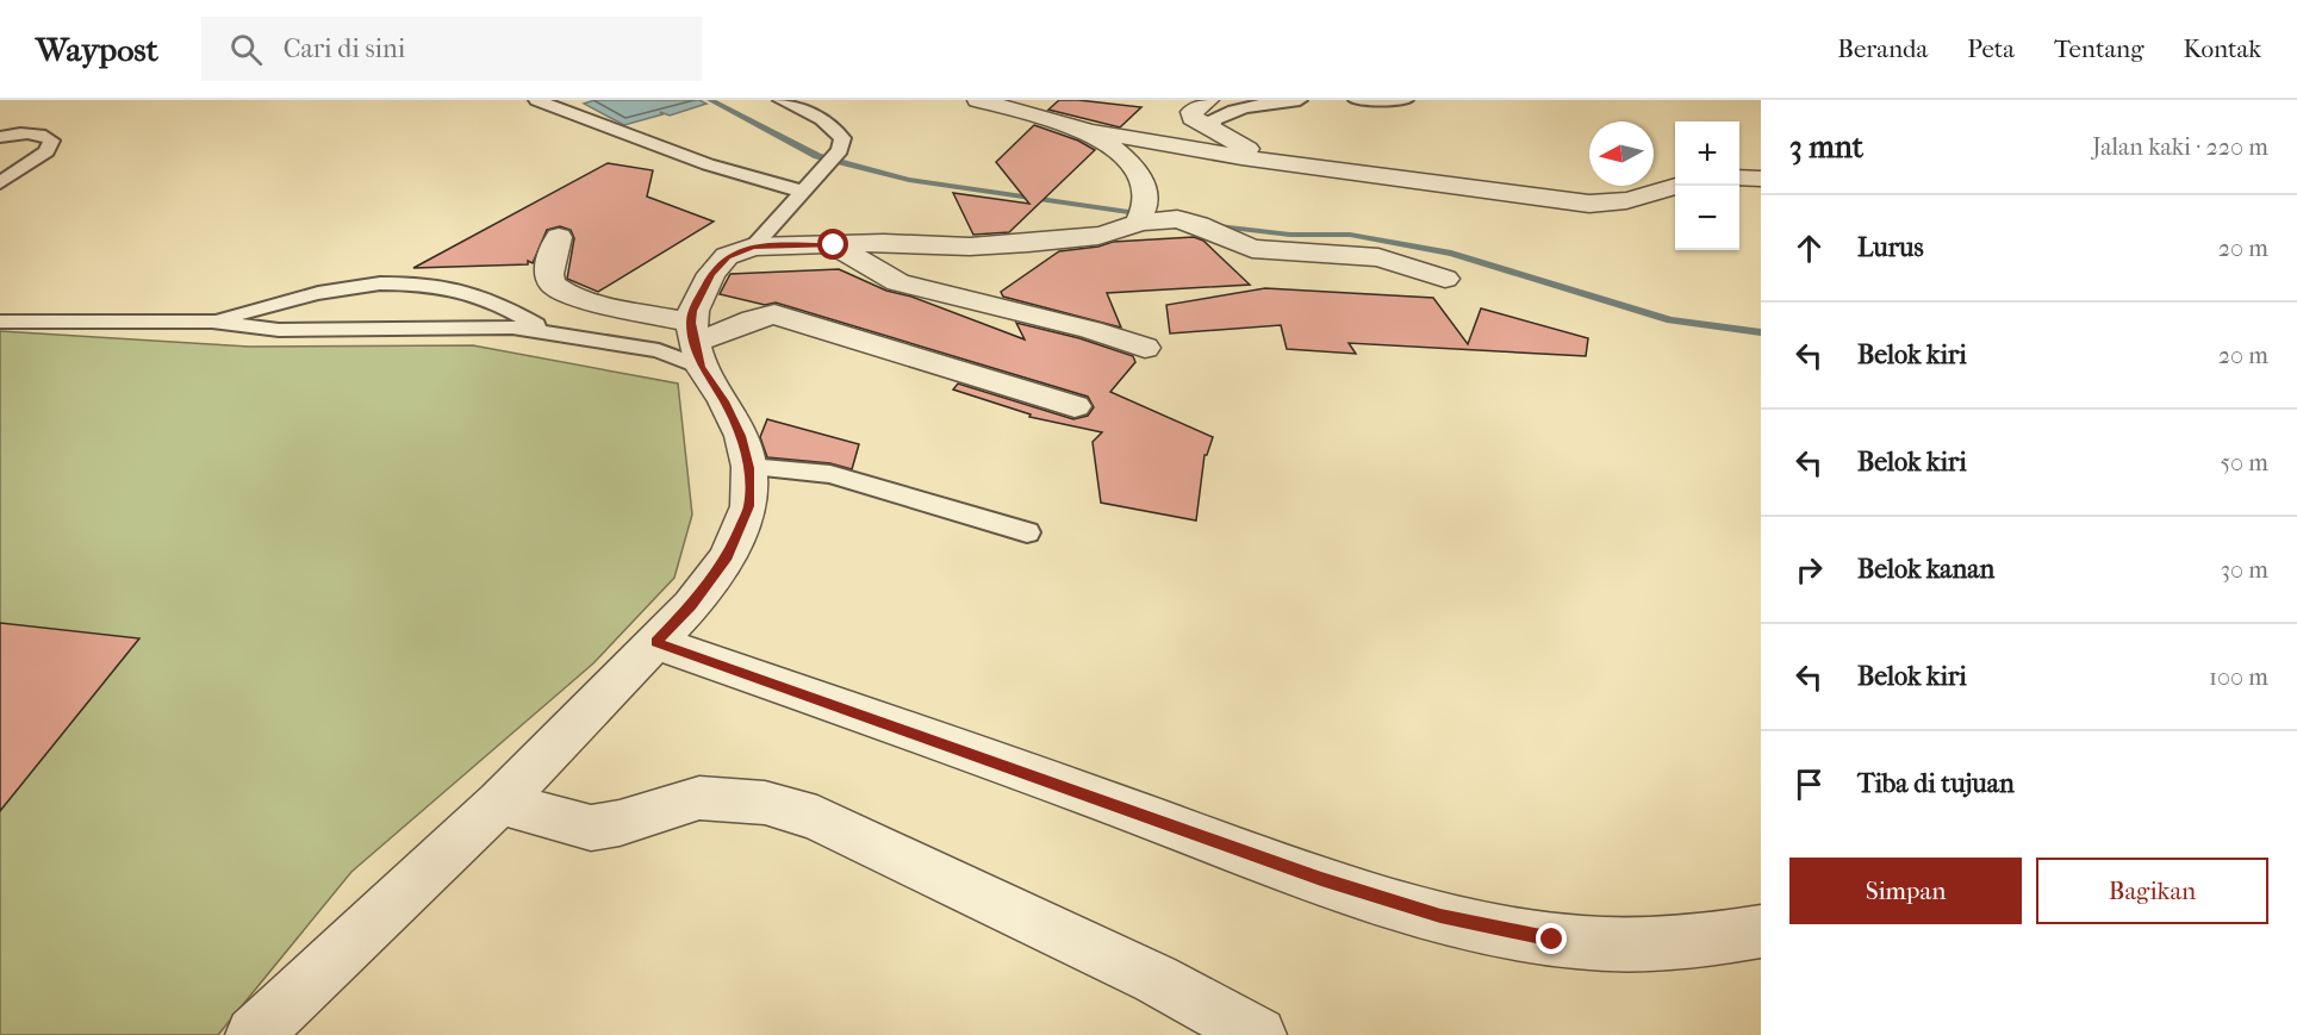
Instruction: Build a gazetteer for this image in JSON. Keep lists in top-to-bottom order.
{
  "north": "left",
  "page": {
    "header": "Waypost",
    "search": "Cari di sini",
    "nav": [
      "Beranda",
      "Peta",
      "Tentang",
      "Kontak"
    ],
    "heading": ["3 mnt", "Jalan kaki · 220 m"],
    "map_buttons": ["+", "−"],
    "list": [
      ["Lurus", "20 m"],
      ["Belok kiri", "20 m"],
      ["Belok kiri", "50 m"],
      ["Belok kanan", "30 m"],
      ["Belok kiri", "100 m"],
      "Tiba di tujuan"
    ],
    "buttons": ["Simpan", "Bagikan"]
  }
}
